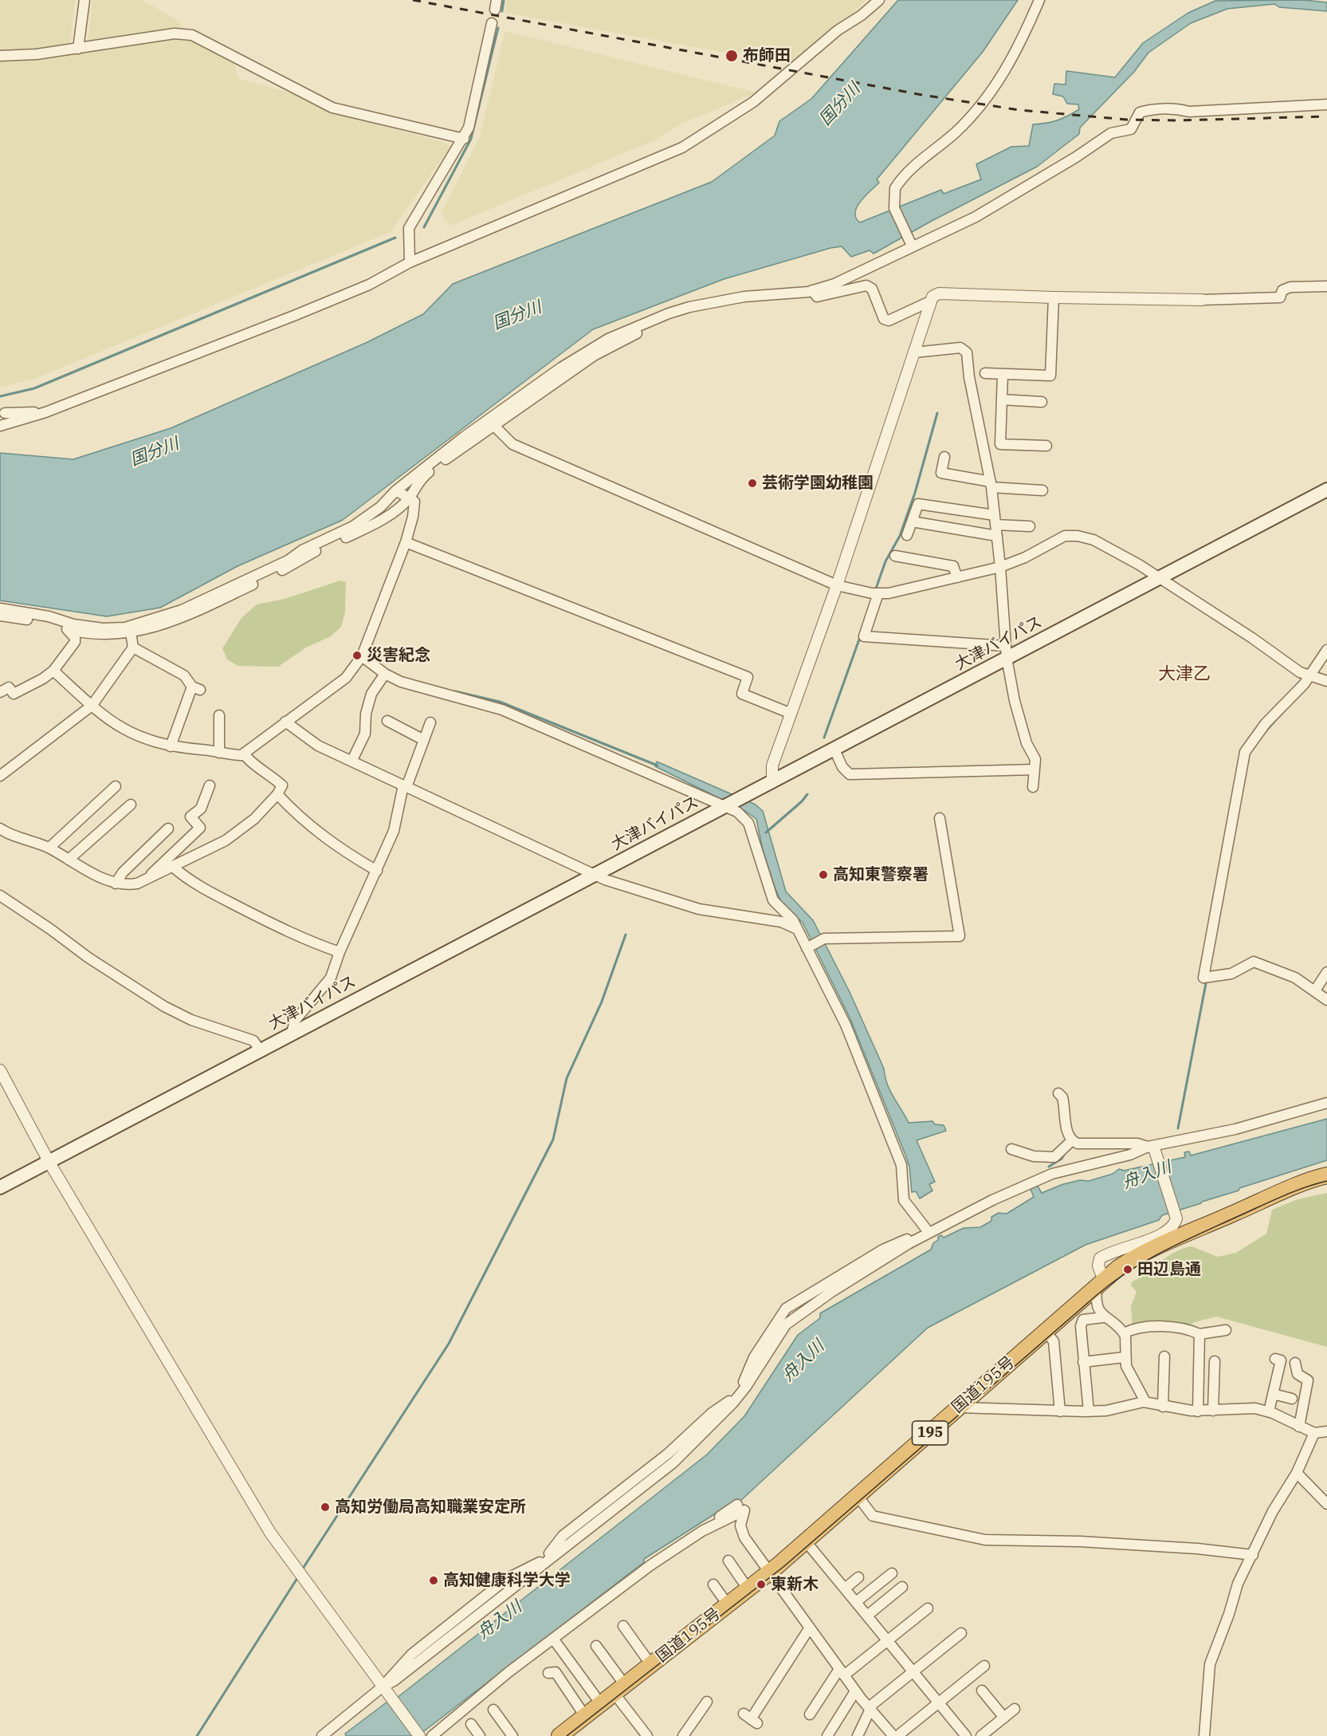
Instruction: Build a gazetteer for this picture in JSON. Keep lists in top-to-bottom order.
{
  "streets": {
    "highway": ["国道195号", "195"],
    "main road": ["大津バイパス"]
  },
  "districts": ["大津乙"],
  "water": ["国分川", "舟入川"],
  "places": [
    "布師田",
    "芸術学園幼稚園",
    "災害紀念",
    "高知東警察署",
    "田辺島通",
    "高知労働局高知職業安定所",
    "高知健康科学大学",
    "東新木"
  ]
}
